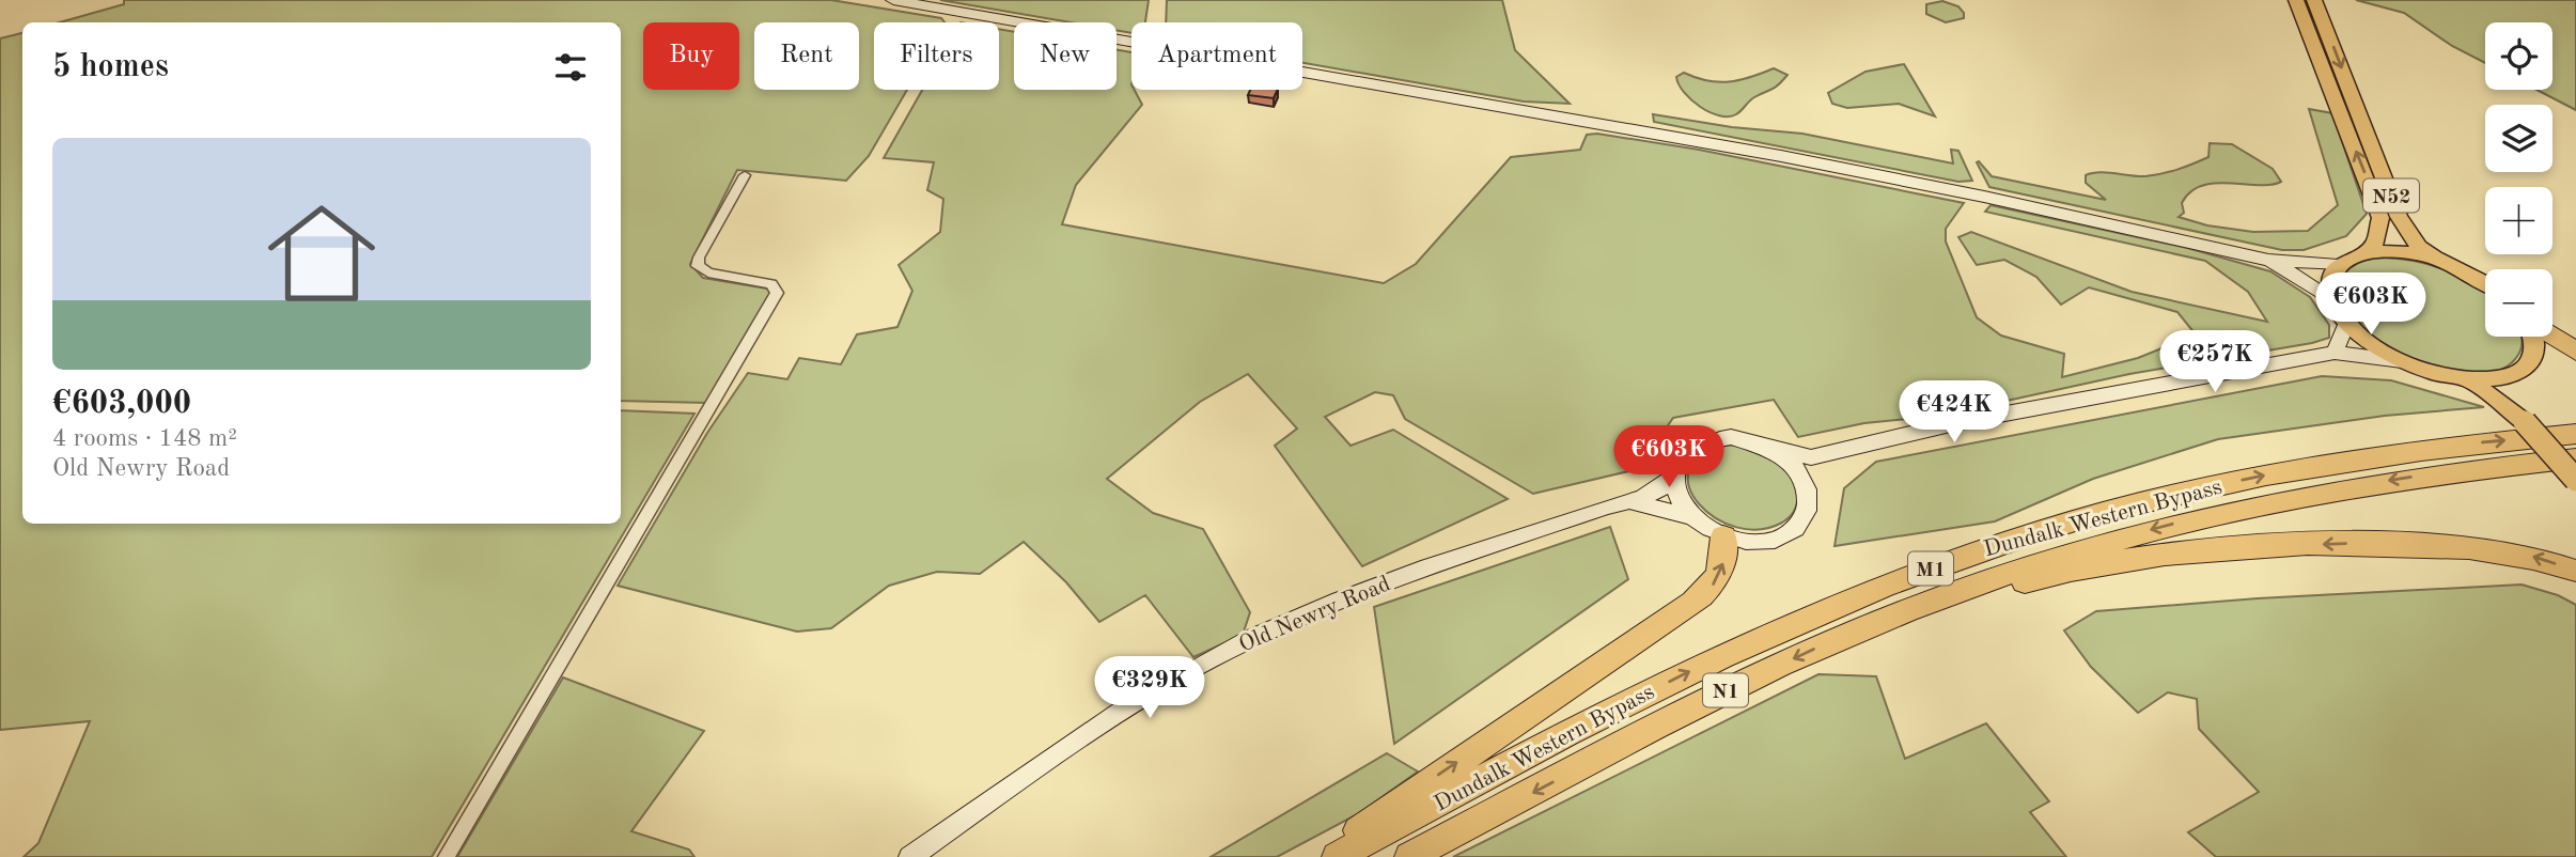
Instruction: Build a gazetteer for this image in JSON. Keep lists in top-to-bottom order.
{
  "streets": {
    "highway": ["Dundalk Western Bypass", "M1", "N1"],
    "main road": ["N52", "Old Newry Road"]
  },
  "crossings": [
    ["Dundalk Western Bypass", "N1"]
  ],
  "page": {
    "map_buttons": ["+", "−"],
    "chip": [
      "Buy",
      "Rent",
      "Filters",
      "New",
      "Apartment"
    ],
    "heading": "5 homes",
    "list": [
      {
        "name": "€603,000",
        "note": "4 rooms · 148 m² · Old Newry Road"
      }
    ],
    "price": [
      "€603K",
      "€257K",
      "€424K",
      "€603K",
      "€329K"
    ]
  }
}
